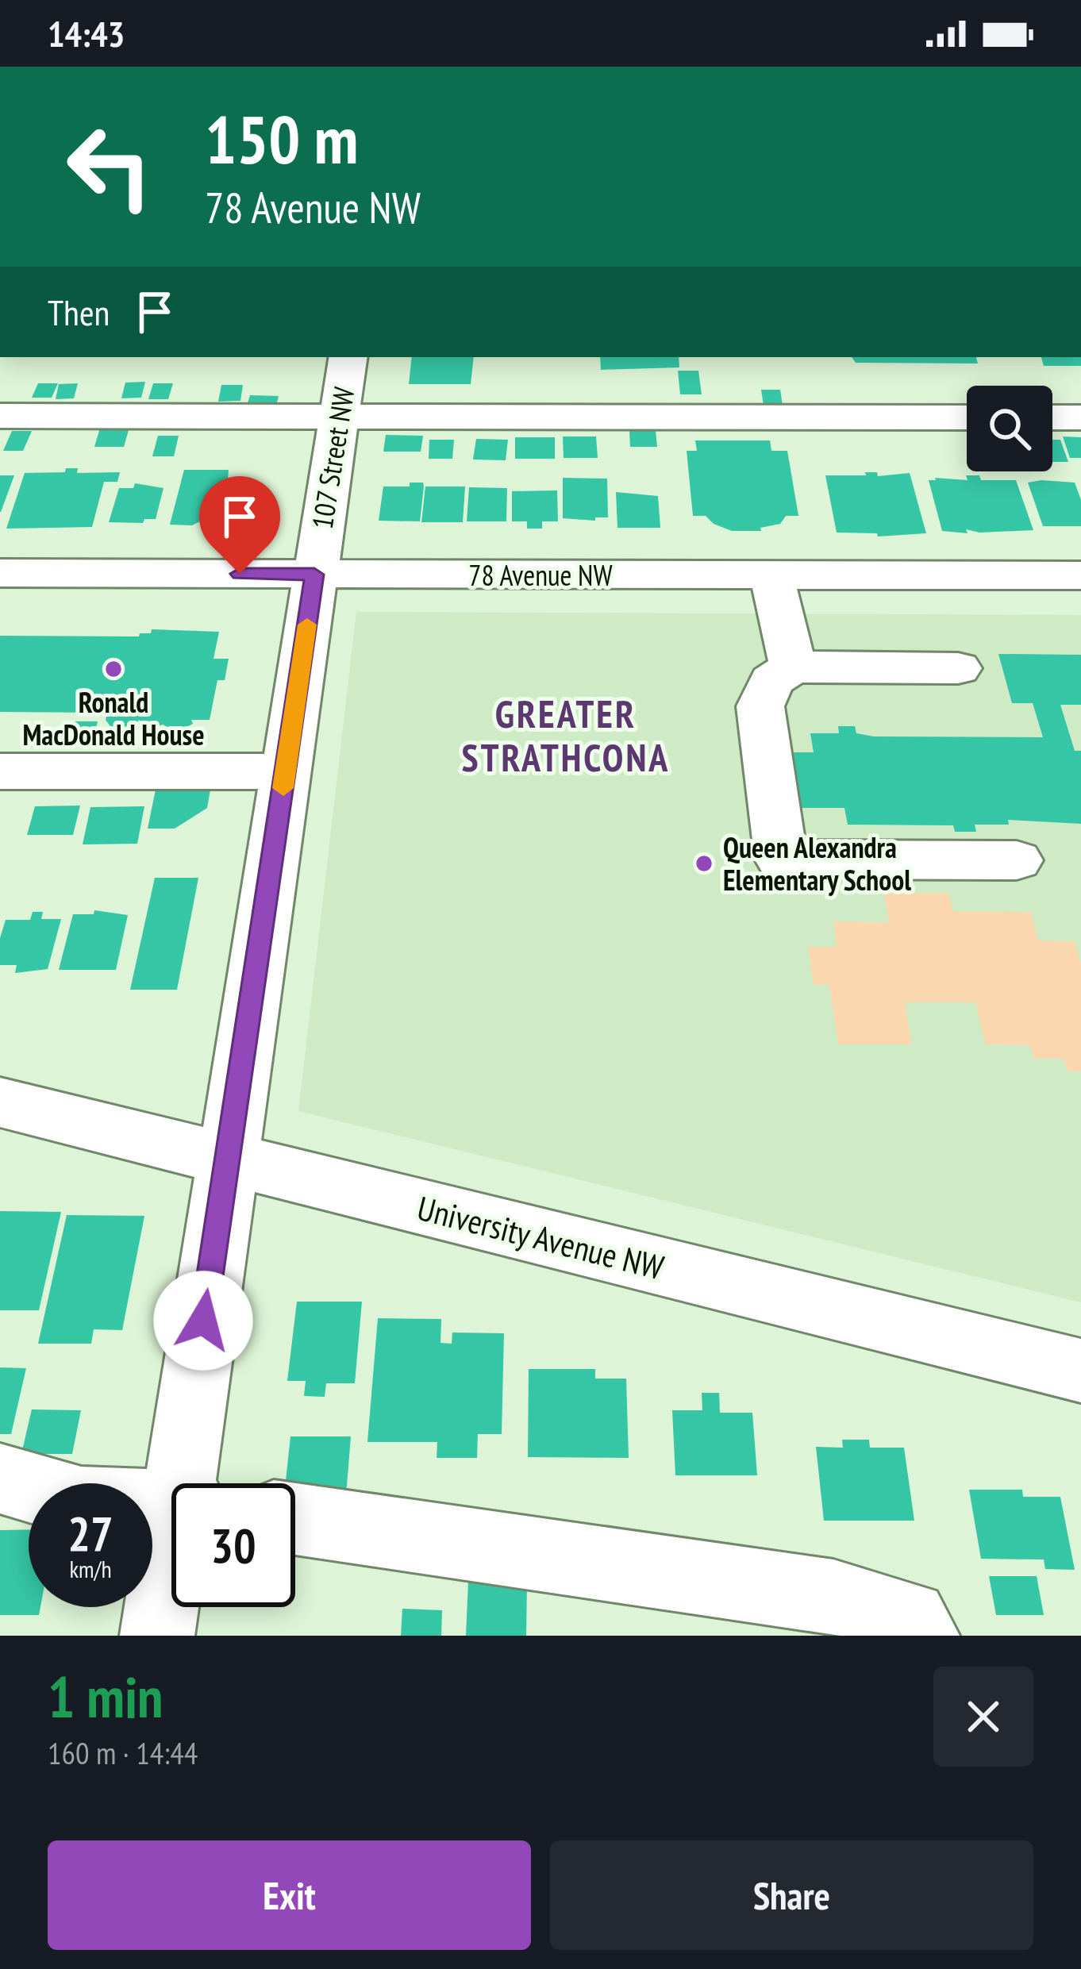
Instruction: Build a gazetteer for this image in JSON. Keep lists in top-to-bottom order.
{
  "streets": {
    "street": ["107 Street NW", "78 Avenue NW", "University Avenue NW"]
  },
  "crossings": [
    ["107 Street NW", "78 Avenue NW"],
    ["107 Street NW", "University Avenue NW"]
  ],
  "districts": ["GREATER STRATHCONA"],
  "places": ["Ronald MacDonald House", "Queen Alexandra Elementary School"],
  "page": {
    "status": "14:43",
    "turn": ["150 m", "78 Avenue NW"],
    "then": "Then",
    "speed": "27 km/h",
    "limit": "30",
    "heading": ["1 min", "160 m · 14:44"],
    "buttons": ["Exit", "Share"]
  }
}
